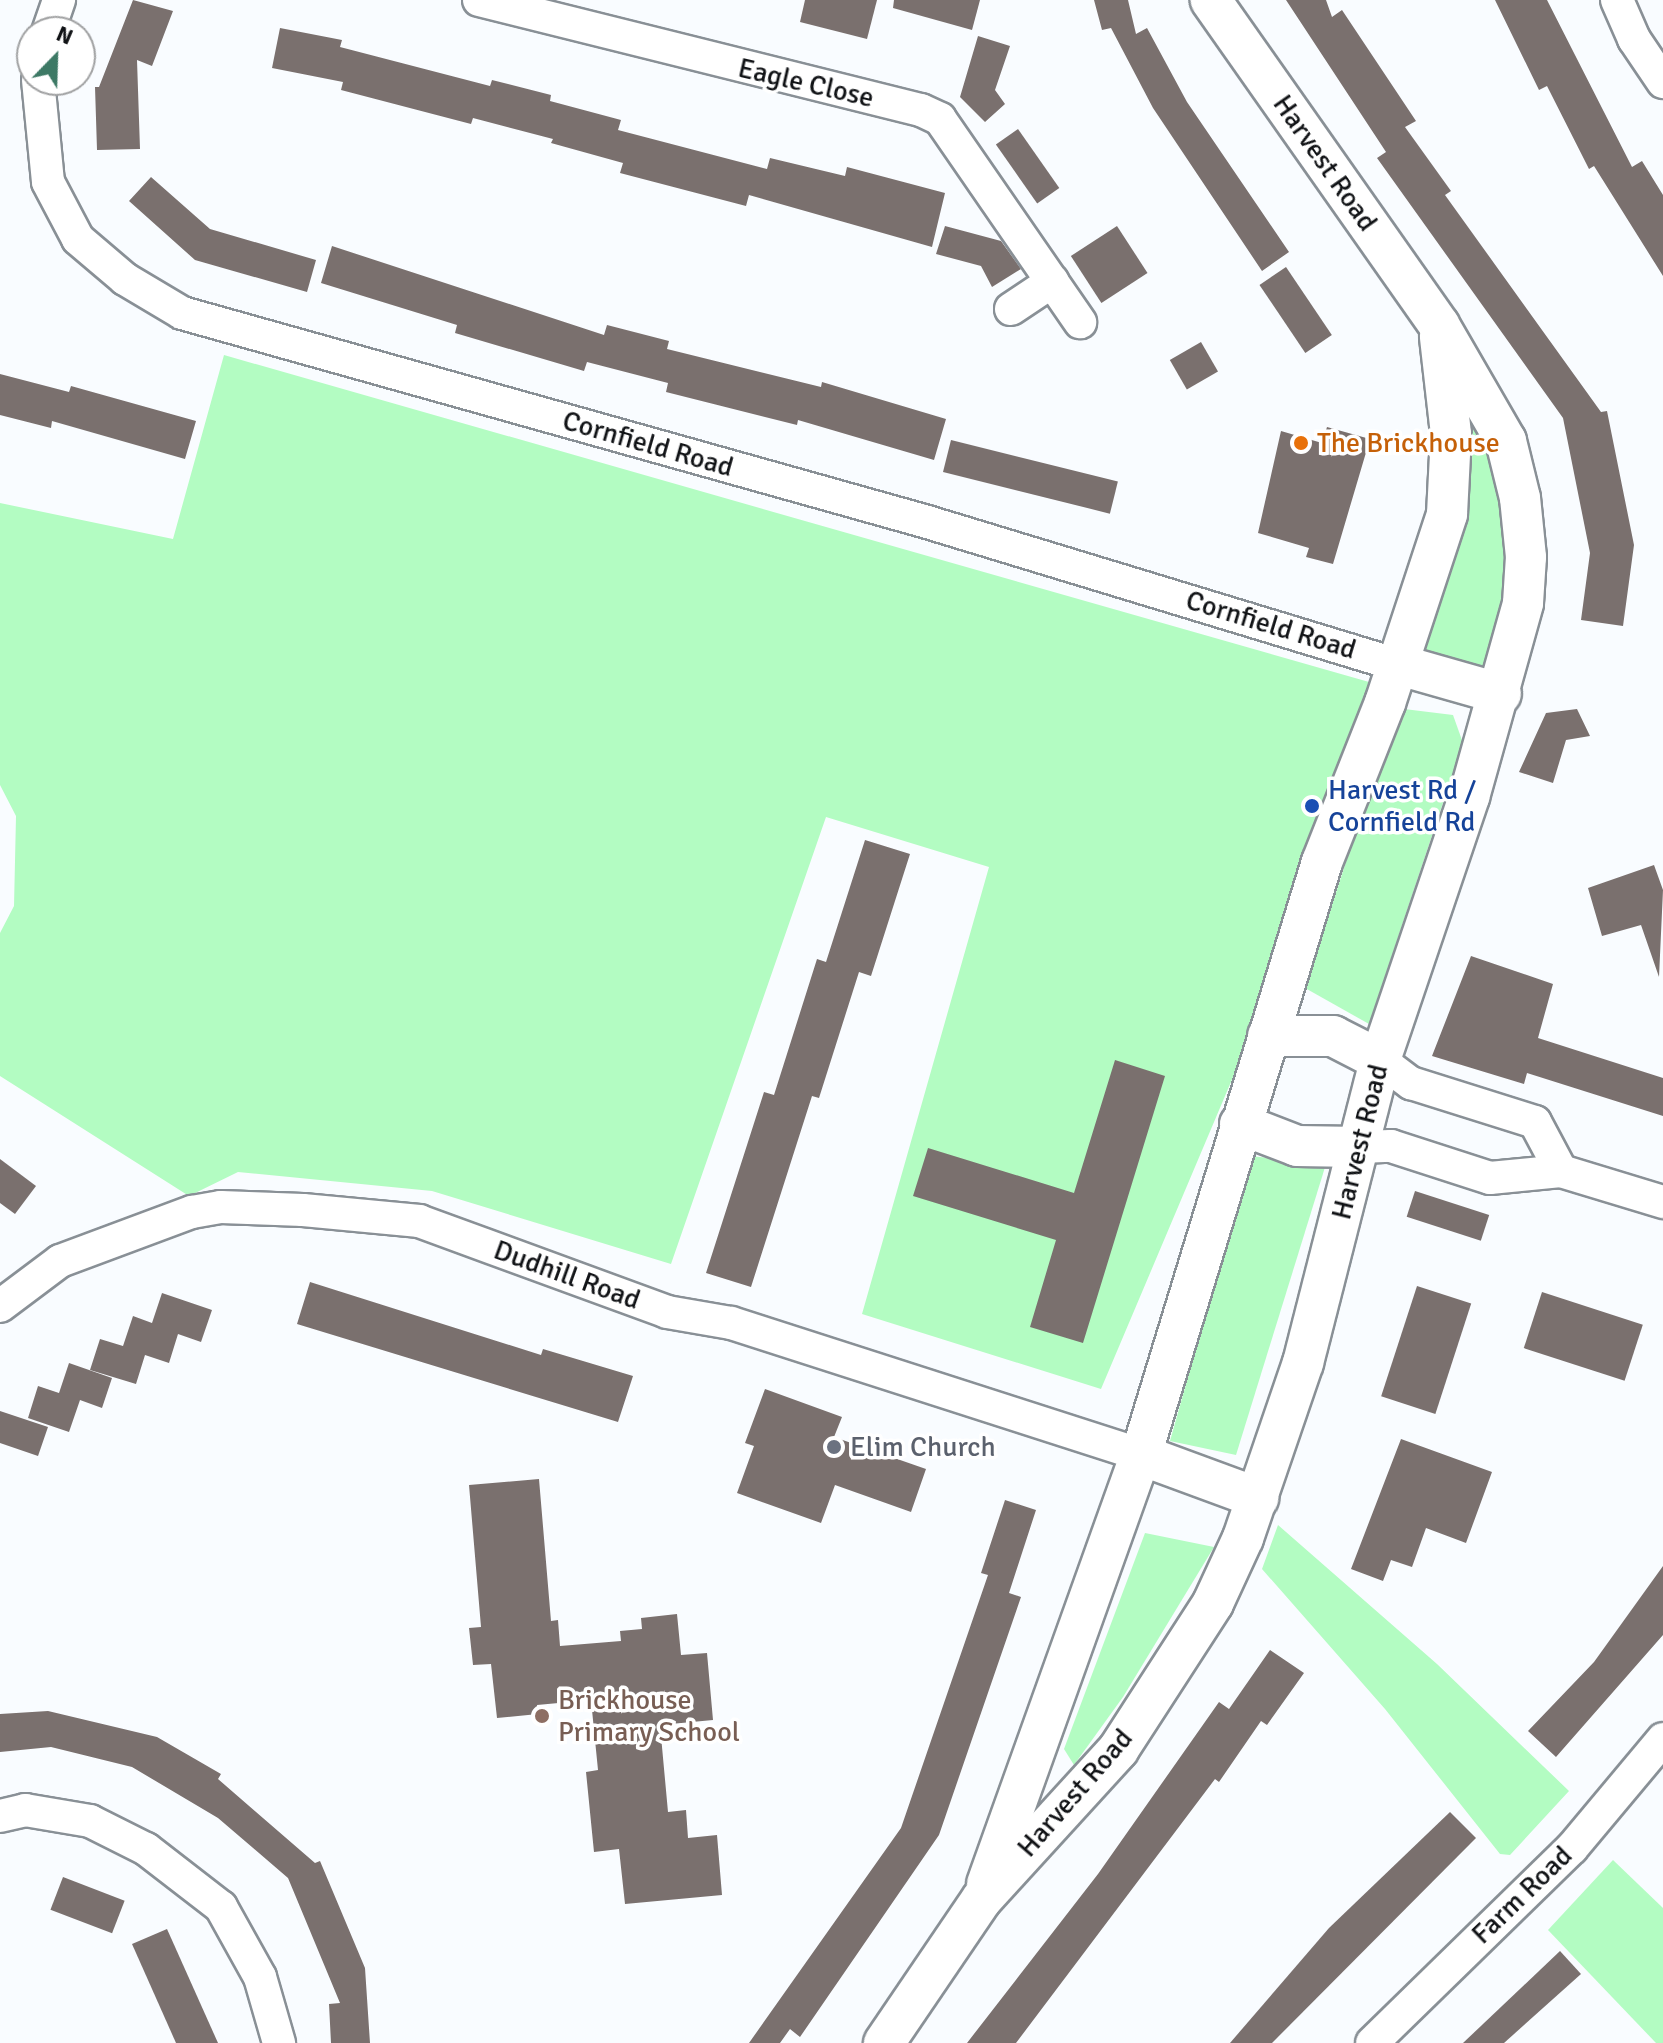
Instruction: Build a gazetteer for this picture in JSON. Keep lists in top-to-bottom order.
{
  "streets": {
    "street": [
      "Eagle Close",
      "Harvest Road",
      "Cornfield Road",
      "Dudhill Road",
      "Farm Road"
    ]
  },
  "crossings": [
    ["Harvest Road", "Cornfield Road"],
    ["Harvest Road", "Dudhill Road"]
  ],
  "places": [
    "The Brickhouse",
    "Harvest Rd / Cornfield Rd",
    "Elim Church",
    "Brickhouse Primary School"
  ],
  "north": "top right"
}
